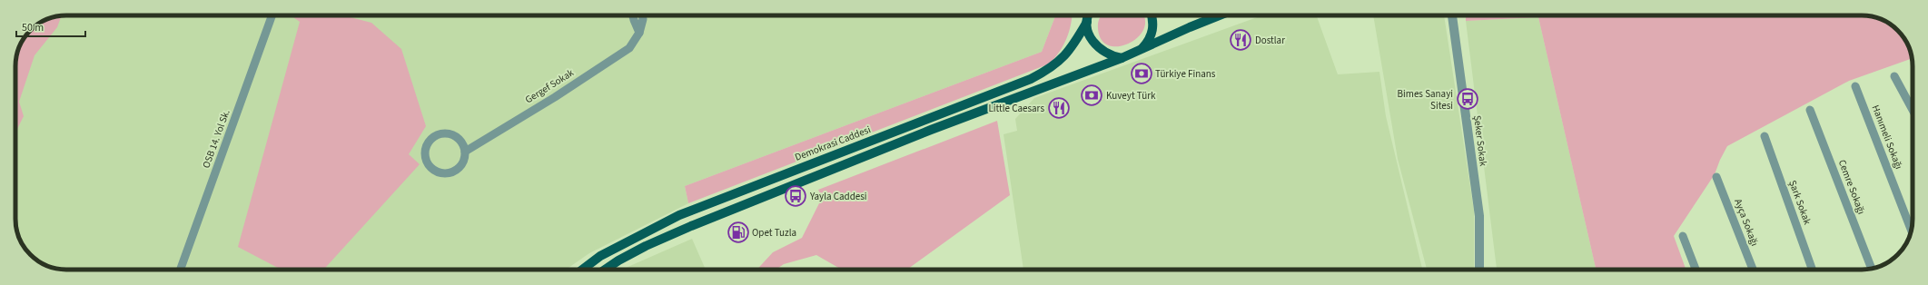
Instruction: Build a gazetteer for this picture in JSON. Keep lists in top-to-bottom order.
{
  "streets": {
    "main road": ["Demokrasi Caddesi"],
    "street": [
      "Gergef Sokak",
      "Hanımeli Sokağı",
      "OSB 14. Yol Sk.",
      "Şeker Sokak",
      "Cemre Sokağı",
      "Şark Sokak",
      "Ayça Sokağı"
    ]
  },
  "places": {
    "restaurant": ["Dostlar", "Little Caesars"],
    "bank": ["Türkiye Finans", "Kuveyt Türk"],
    "bus stop": ["Bimes Sanayi Sitesi", "Yayla Caddesi"],
    "fuel station": ["Opet Tuzla"]
  },
  "scale_bar": "50 m"
}
